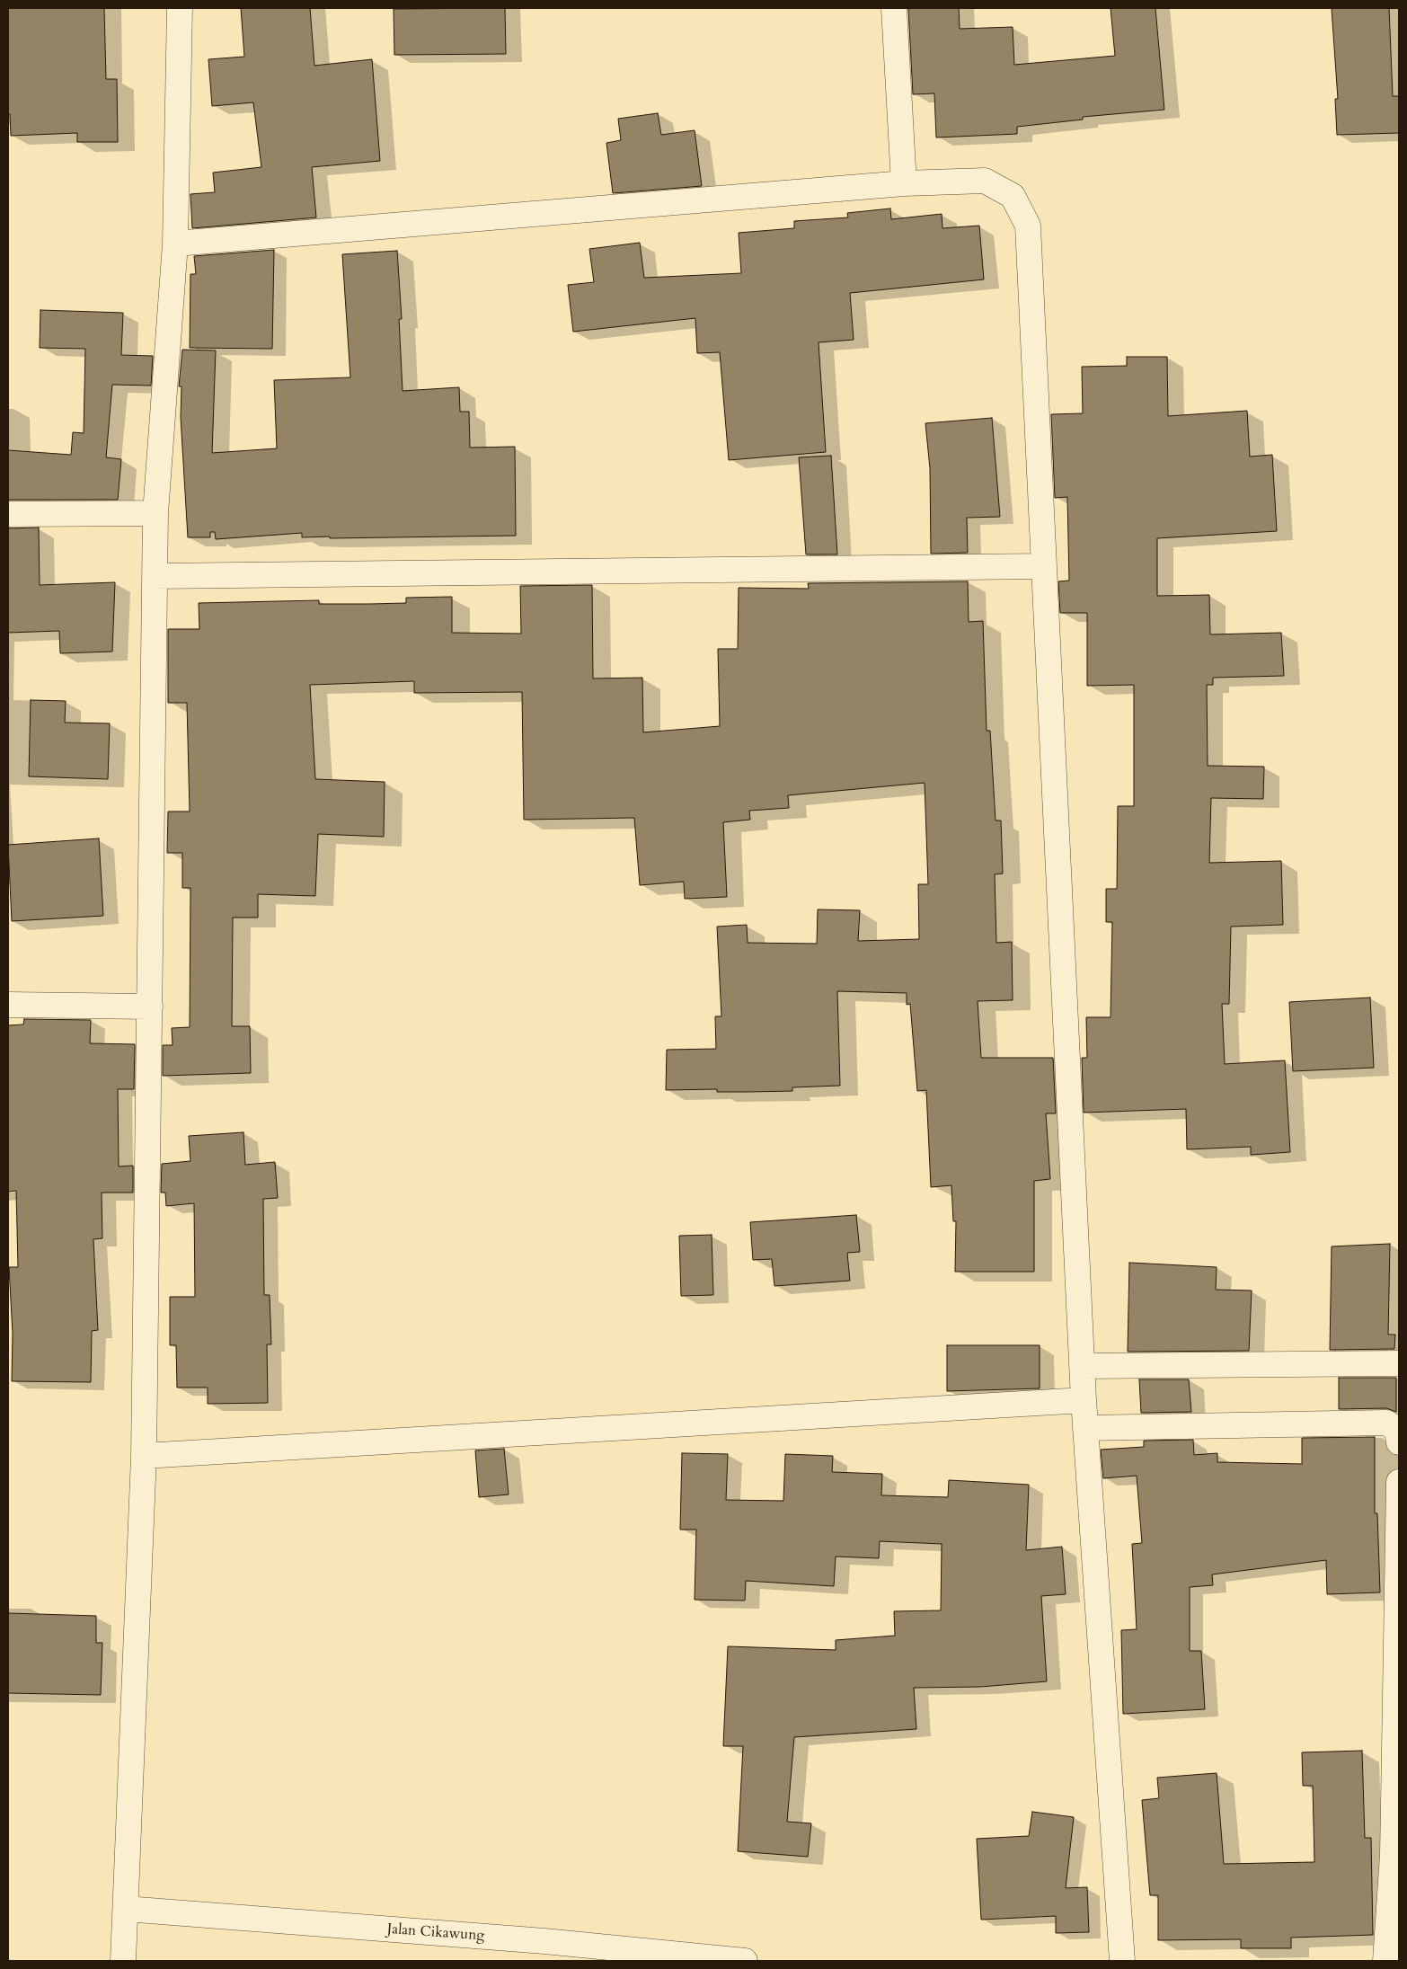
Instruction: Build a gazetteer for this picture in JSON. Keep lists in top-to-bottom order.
{
  "streets": {
    "street": ["Jalan Cikawung"]
  }
}
